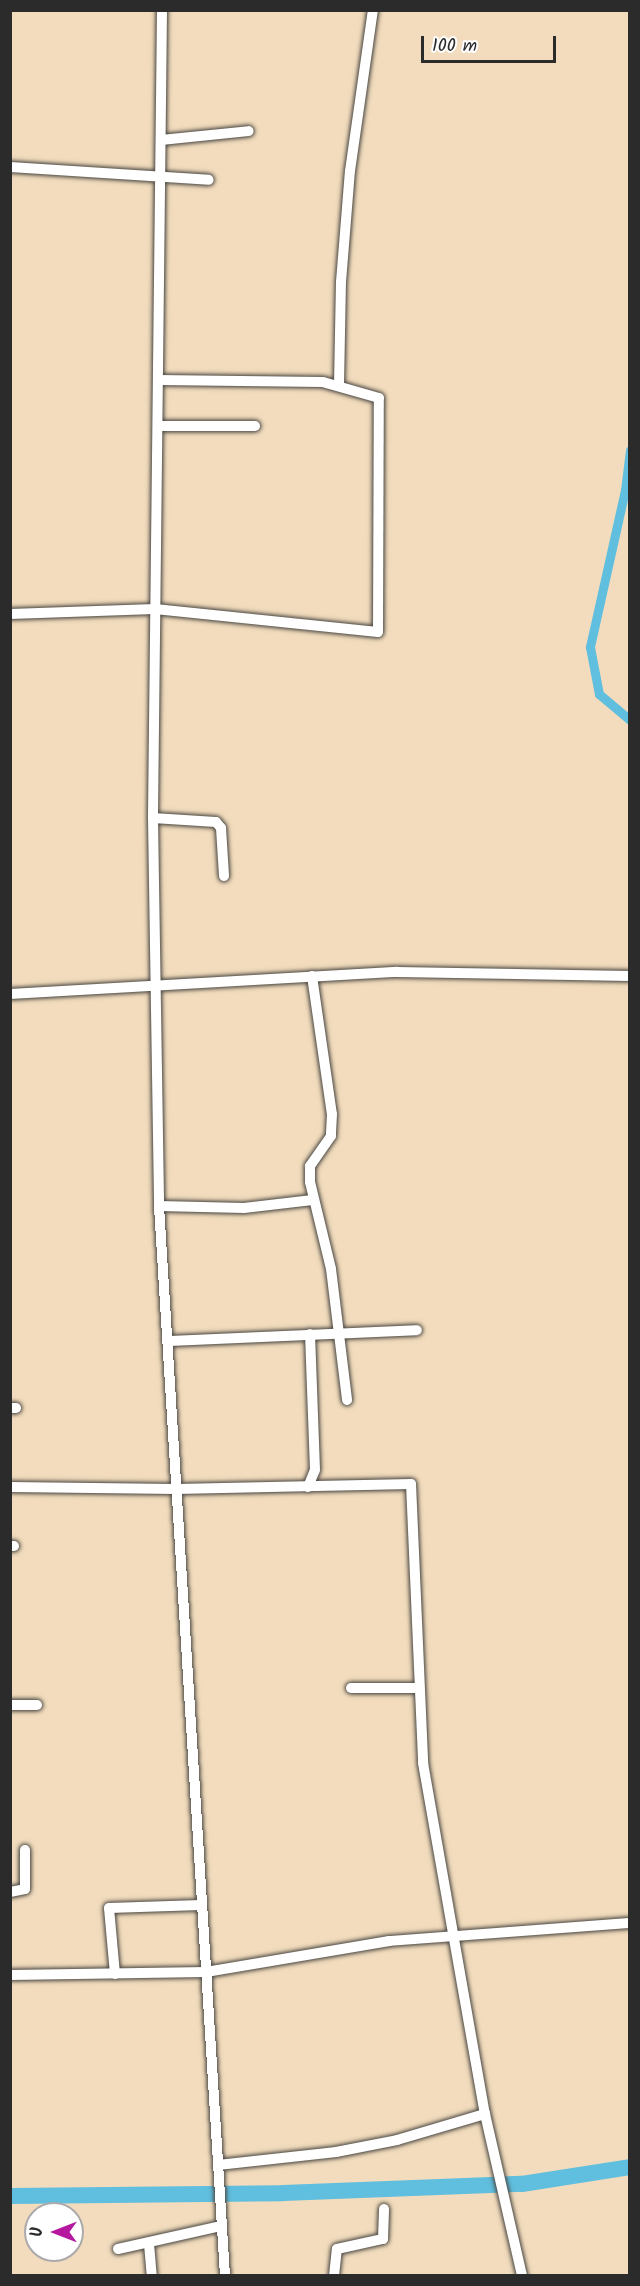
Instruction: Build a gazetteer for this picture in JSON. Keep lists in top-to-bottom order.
{
  "scale_bar": "100 m",
  "north": "left"
}
